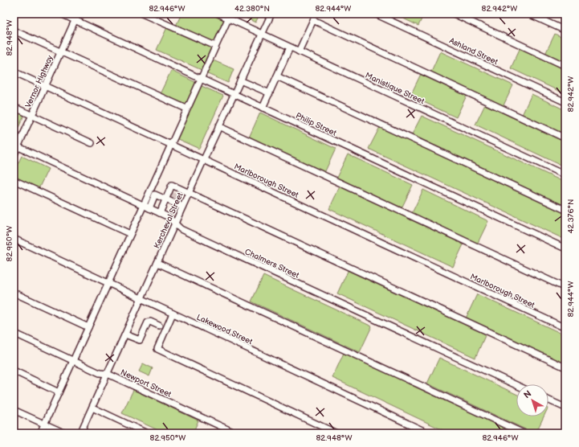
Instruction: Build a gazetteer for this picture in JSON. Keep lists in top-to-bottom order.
{
  "streets": {
    "street": [
      "Ashland Street",
      "Vernor Highway",
      "Manistique Street",
      "Philip Street",
      "Marlborough Street",
      "Kercheval Street",
      "Chalmers Street",
      "Lakewood Street",
      "Newport Street"
    ]
  },
  "crossings": [
    ["Vernor Highway", "Philip Street"],
    ["Vernor Highway", "Marlborough Street"],
    ["Vernor Highway", "Chalmers Street"],
    ["Manistique Street", "Kercheval Street"],
    ["Philip Street", "Kercheval Street"],
    ["Marlborough Street", "Kercheval Street"],
    ["Kercheval Street", "Chalmers Street"],
    ["Kercheval Street", "Lakewood Street"],
    ["Kercheval Street", "Newport Street"]
  ],
  "north": "top left",
  "coordinates": [
    "82.946°W",
    "42.380°N",
    "82.944°W",
    "82.942°W",
    "82.948°W",
    "42.376°N",
    "82.950°W"
  ]
}
